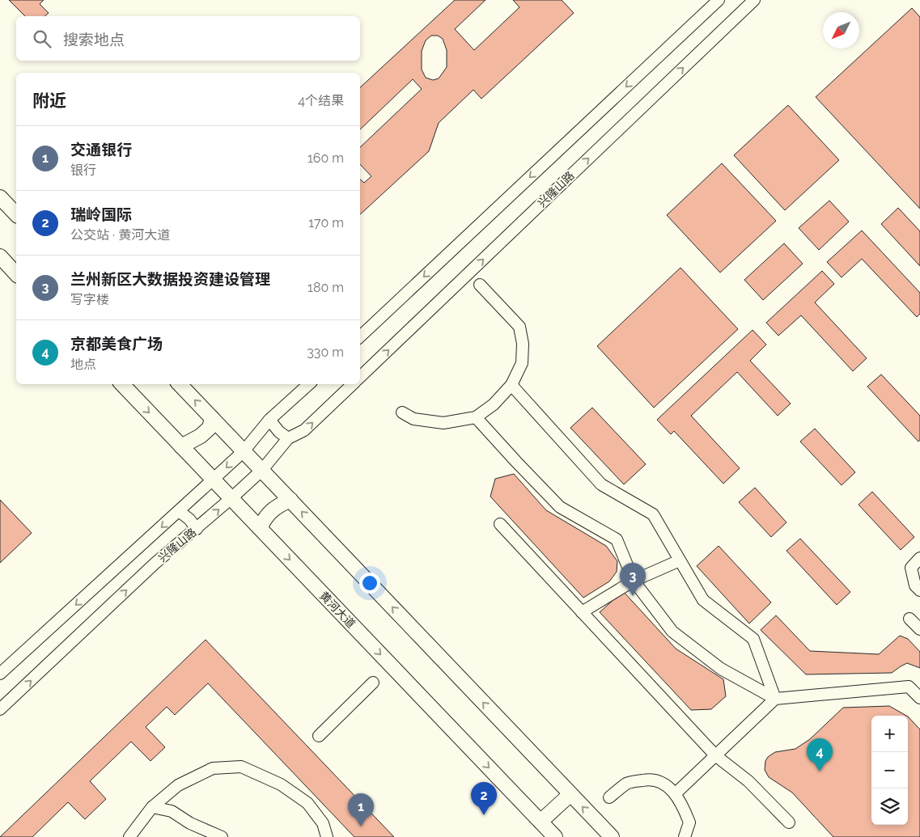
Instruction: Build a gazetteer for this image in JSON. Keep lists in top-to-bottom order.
{
  "streets": {
    "main road": ["黄河大道"],
    "street": ["兴隆山路"]
  },
  "crossings": [
    ["兴隆山路", "黄河大道"]
  ],
  "north": "bottom left",
  "page": {
    "search": "搜索地点",
    "heading": ["附近", "4个结果"],
    "list": [
      {
        "mark": "1",
        "name": "交通银行",
        "note": "银行",
        "value": "160 m"
      },
      {
        "mark": "2",
        "name": "瑞岭国际",
        "note": "公交站 · 黄河大道",
        "value": "170 m"
      },
      {
        "mark": "3",
        "name": "兰州新区大数据投资建设管理",
        "note": "写字楼",
        "value": "180 m"
      },
      {
        "mark": "4",
        "name": "京都美食广场",
        "note": "地点",
        "value": "330 m"
      }
    ],
    "pins": [
      "3",
      "4",
      "2",
      "1"
    ],
    "map_buttons": ["+", "−"]
  }
}
